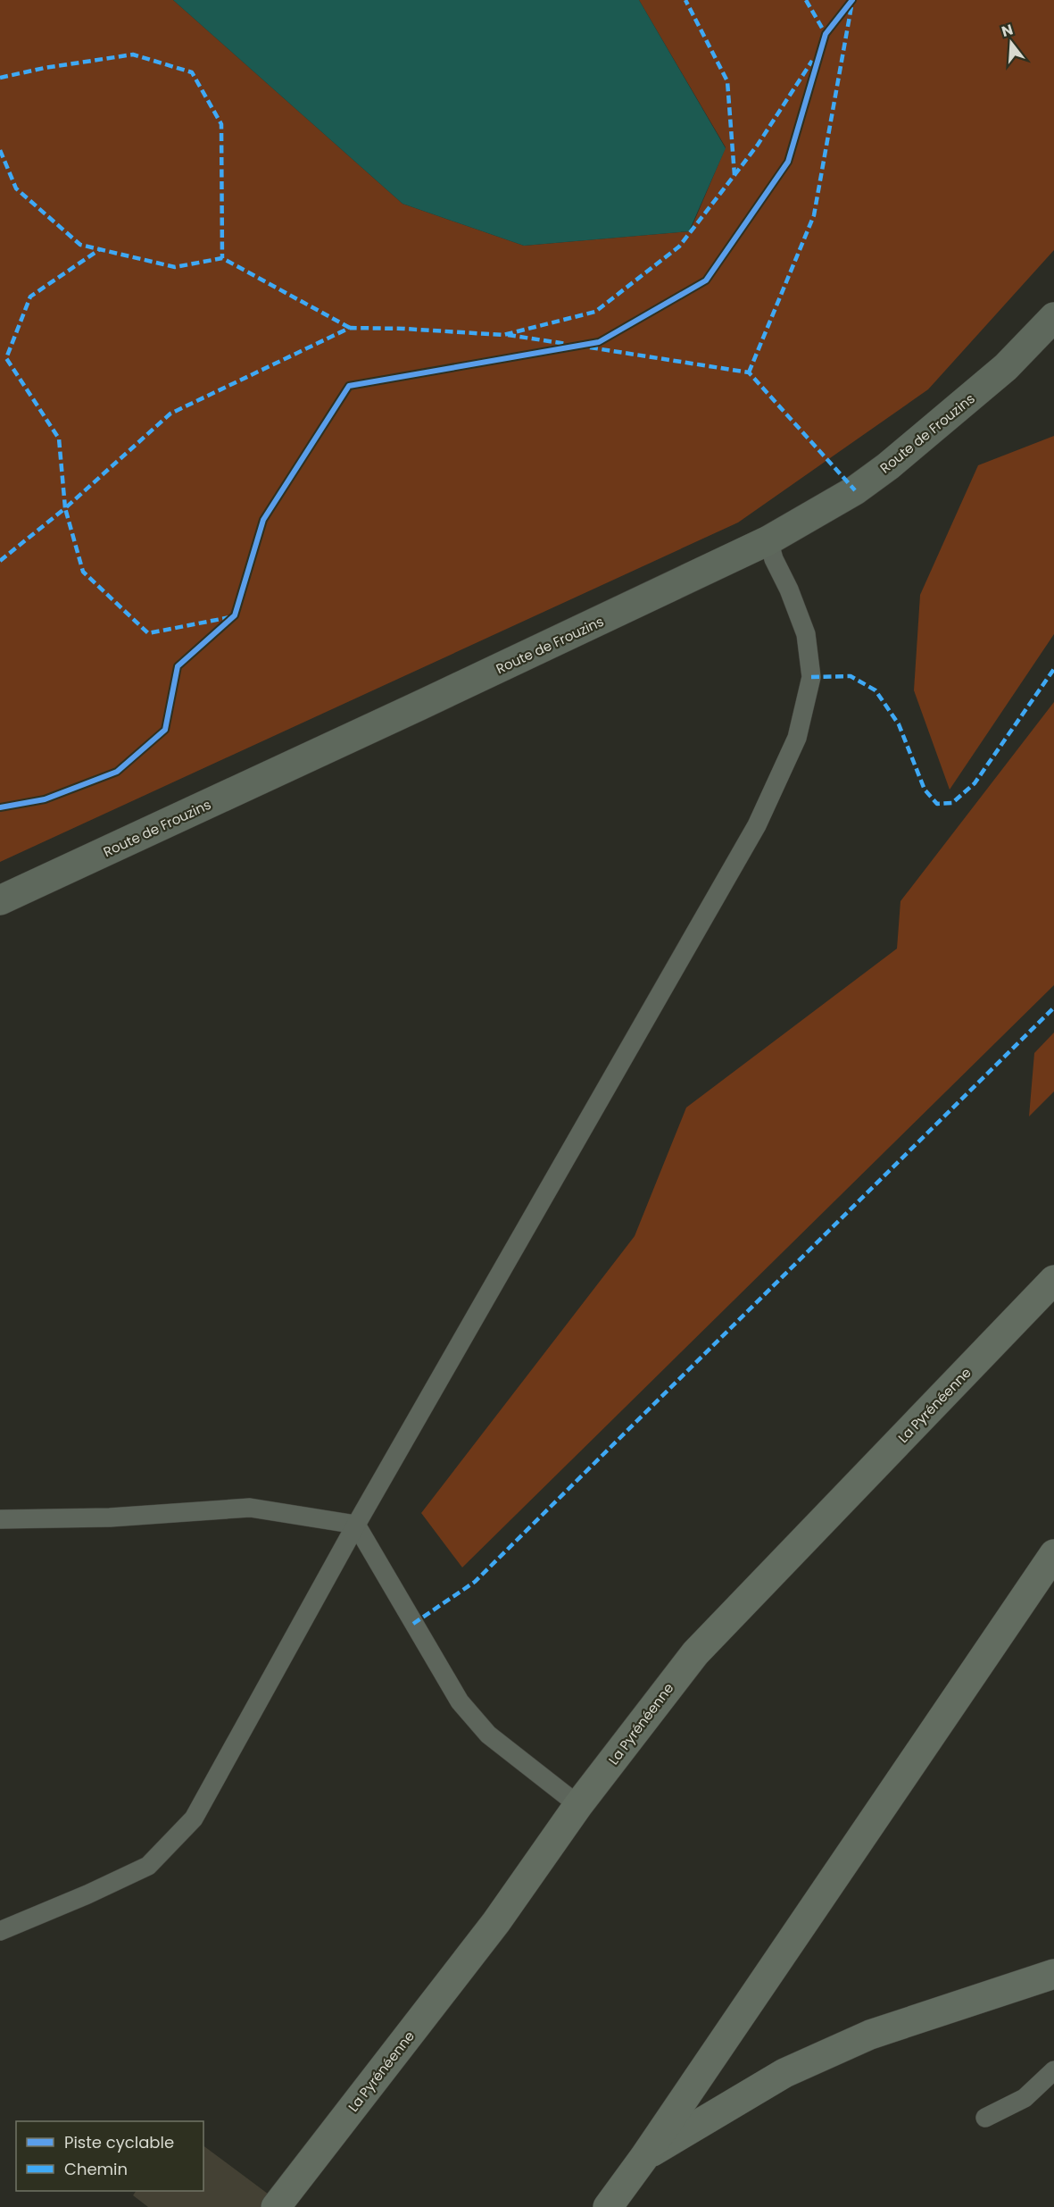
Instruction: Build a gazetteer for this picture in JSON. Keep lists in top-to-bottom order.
{
  "streets": {
    "highway": ["La Pyrénéenne"],
    "main road": ["Route de Frouzins"]
  },
  "legend": ["Piste cyclable", "Chemin"],
  "north": "top"
}
